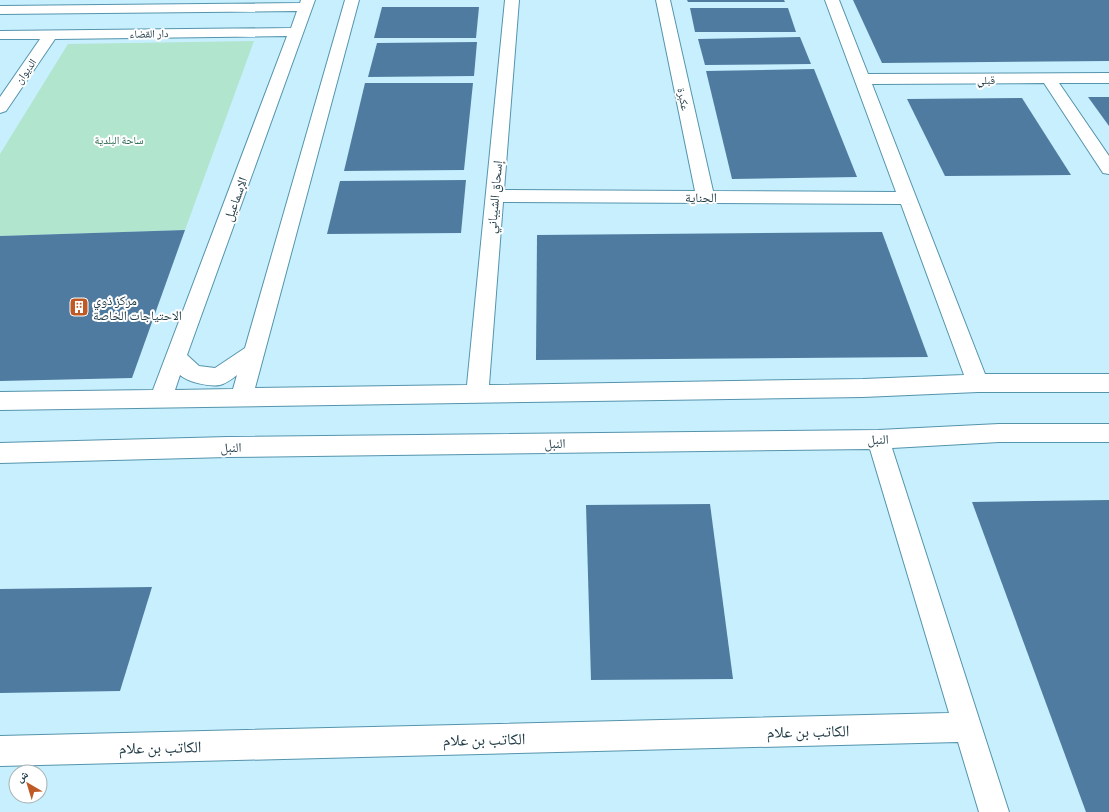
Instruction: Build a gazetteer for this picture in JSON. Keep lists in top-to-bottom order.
{
  "streets": {
    "street": [
      "دار القضاء",
      "الديوان",
      "قبلي",
      "عكبرة",
      "إسحاق الشيباني",
      "الحناية",
      "الإسماعيل",
      "النبل",
      "الكاتب بن علام"
    ]
  },
  "crossings": [
    ["دار القضاء", "الديوان"],
    ["دار القضاء", "الإسماعيل"],
    ["عكبرة", "الحناية"],
    ["إسحاق الشيباني", "الحناية"]
  ],
  "parks": ["ساحة البلدية"],
  "places": {
    "building": ["مركز ذوي الاحتياجات الخاصة"]
  },
  "north": "top left"
}
